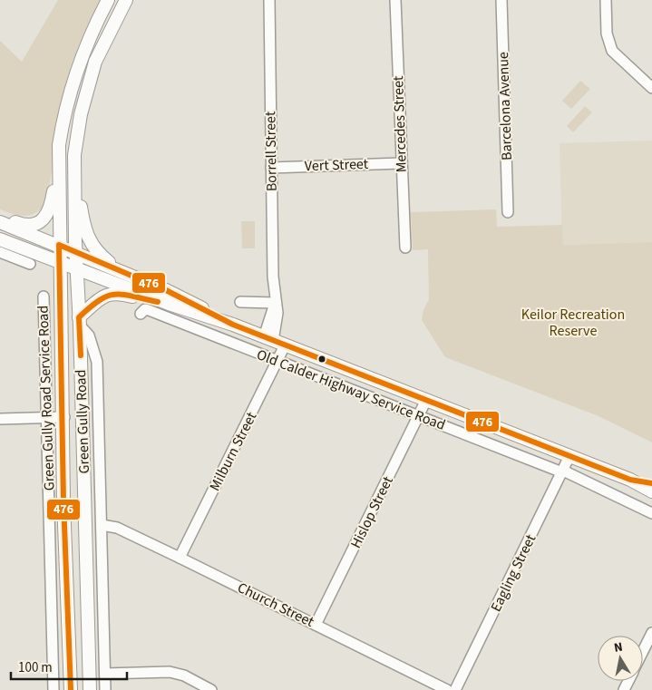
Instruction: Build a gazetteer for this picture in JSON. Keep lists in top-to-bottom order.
{
  "streets": {
    "main road": ["Green Gully Road"],
    "street": [
      "Barcelona Avenue",
      "Mercedes Street",
      "Borrell Street",
      "Vert Street",
      "Old Calder Highway Service Road",
      "Green Gully Road Service Road",
      "Milburn Street",
      "Hislop Street",
      "Eagling Street",
      "Church Street"
    ]
  },
  "crossings": [
    ["Mercedes Street", "Vert Street"],
    ["Borrell Street", "Vert Street"],
    ["Old Calder Highway Service Road", "Milburn Street"],
    ["Old Calder Highway Service Road", "Hislop Street"],
    ["Old Calder Highway Service Road", "Eagling Street"],
    ["Milburn Street", "Church Street"],
    ["Hislop Street", "Church Street"]
  ],
  "parks": ["Keilor Recreation Reserve"],
  "lines": ["transit line 476"],
  "scale_bar": "100 m",
  "north": "top"
}
